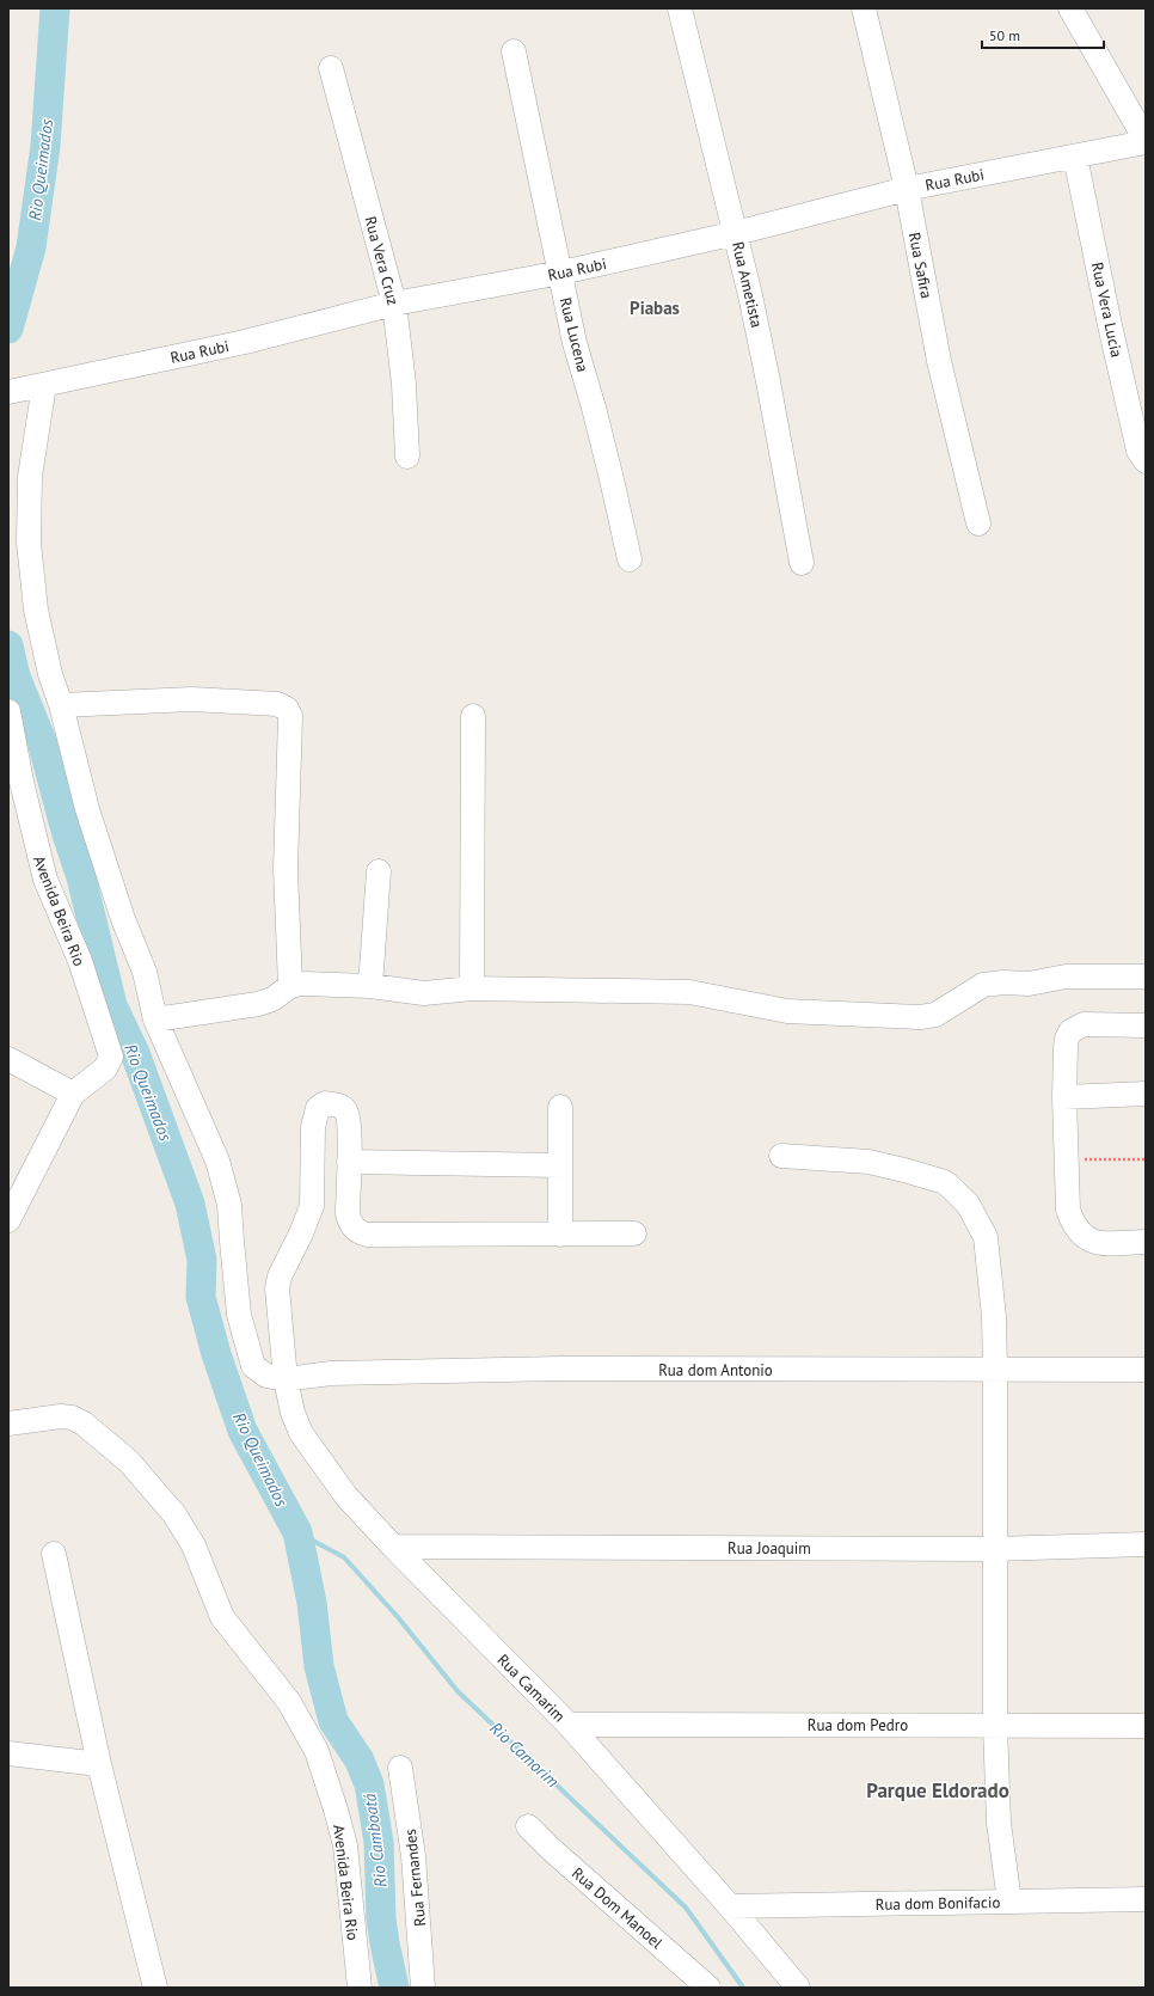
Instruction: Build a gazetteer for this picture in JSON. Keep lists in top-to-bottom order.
{
  "streets": {
    "street": [
      "Rua Rubi",
      "Rua Vera Cruz",
      "Rua Safira",
      "Rua Ametista",
      "Rua Vera Lucia",
      "Rua Lucena",
      "Avenida Beira Rio",
      "Rua dom Antonio",
      "Rua Joaquim",
      "Rua Camarim",
      "Rua dom Pedro",
      "Rua Fernandes",
      "Rua dom Bonifacio",
      "Rua Dom Manoel"
    ]
  },
  "crossings": [
    ["Rua Rubi", "Rua Vera Cruz"],
    ["Rua Rubi", "Rua Safira"],
    ["Rua Rubi", "Rua Ametista"],
    ["Rua Rubi", "Rua Vera Lucia"],
    ["Rua Rubi", "Rua Lucena"],
    ["Rua dom Antonio", "Rua Camarim"],
    ["Rua Joaquim", "Rua Camarim"],
    ["Rua Camarim", "Rua dom Pedro"],
    ["Rua Camarim", "Rua dom Bonifacio"]
  ],
  "districts": ["Piabas", "Parque Eldorado"],
  "water": ["Rio Queimados", "Rio Camorim", "Rio Camboatá"],
  "scale_bar": "50 m"
}
